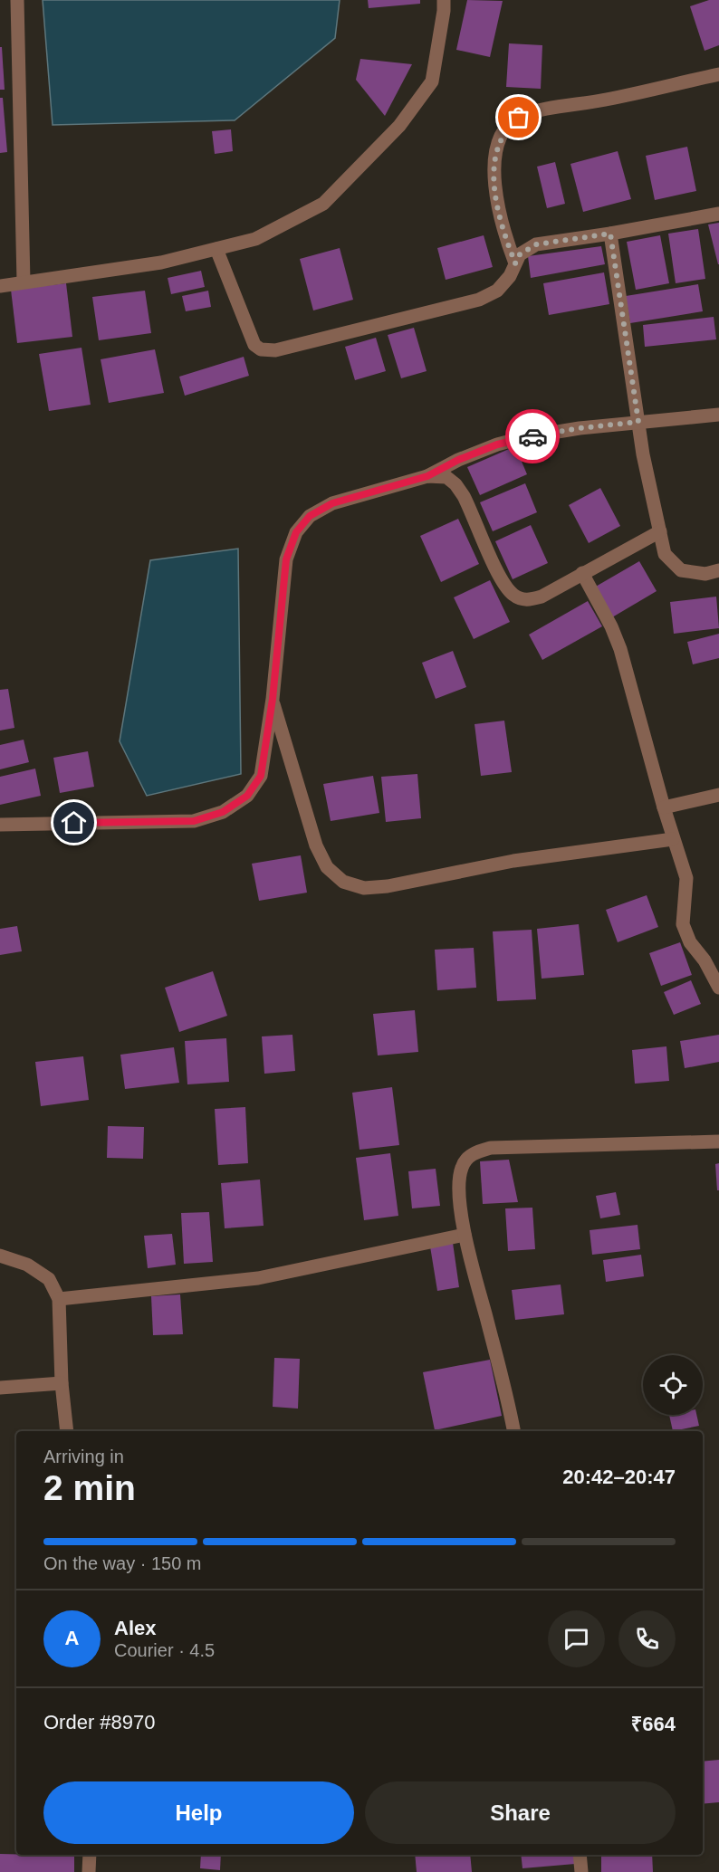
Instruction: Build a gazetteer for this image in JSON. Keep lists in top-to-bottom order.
{
  "page": {
    "heading": ["2 min", "Arriving in", "20:42–20:47"],
    "panel": [
      "Alex",
      "Courier · 4.5",
      "Order #8970",
      "₹664"
    ],
    "bar": "On the way · 150 m",
    "round": "A",
    "buttons": ["Help", "Share"]
  }
}
